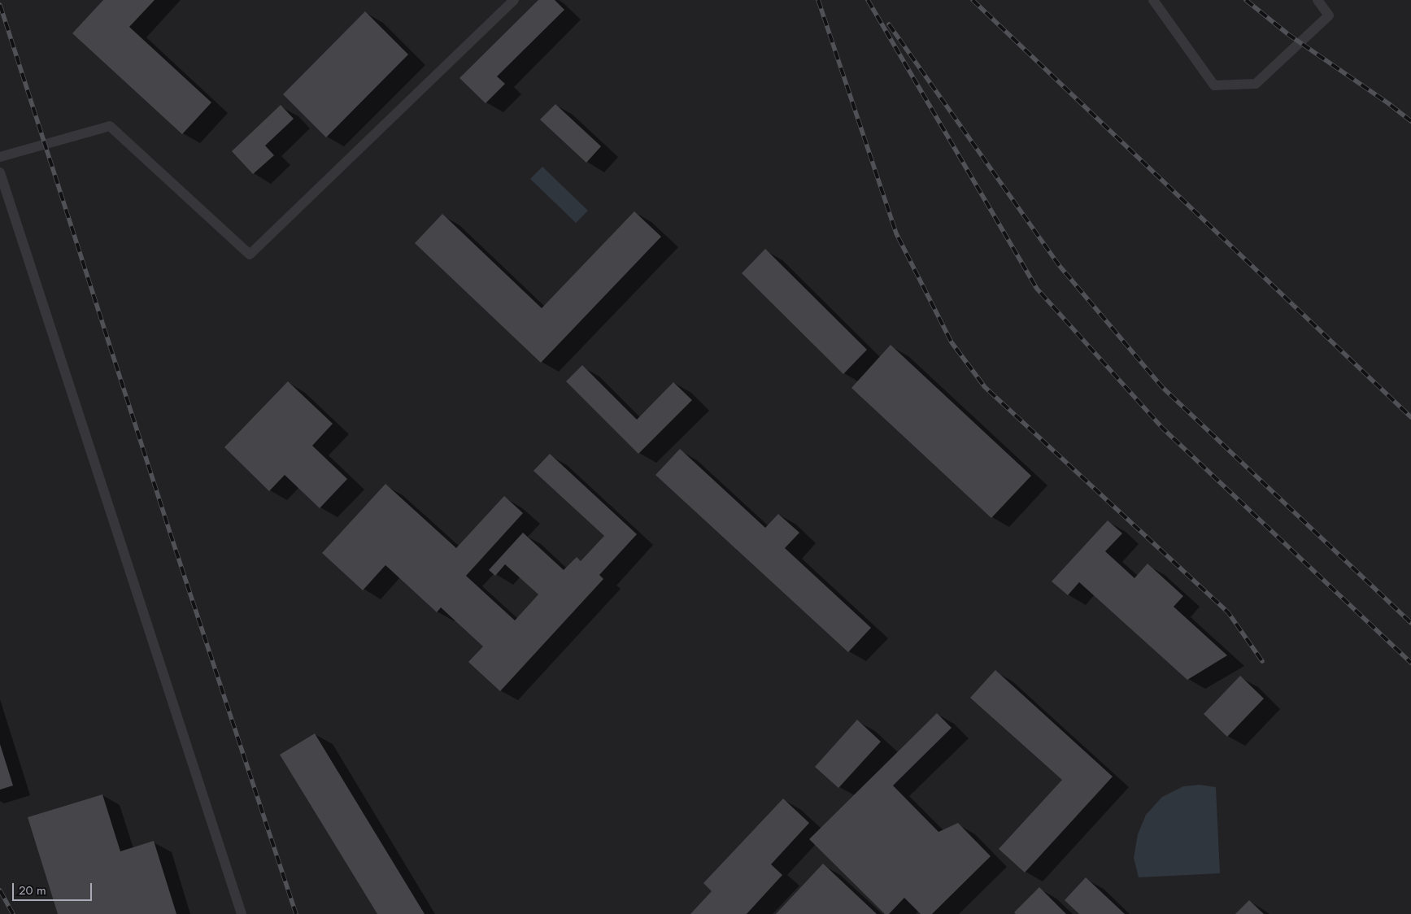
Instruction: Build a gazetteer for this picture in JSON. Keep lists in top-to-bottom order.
{
  "scale_bar": "20 m"
}
